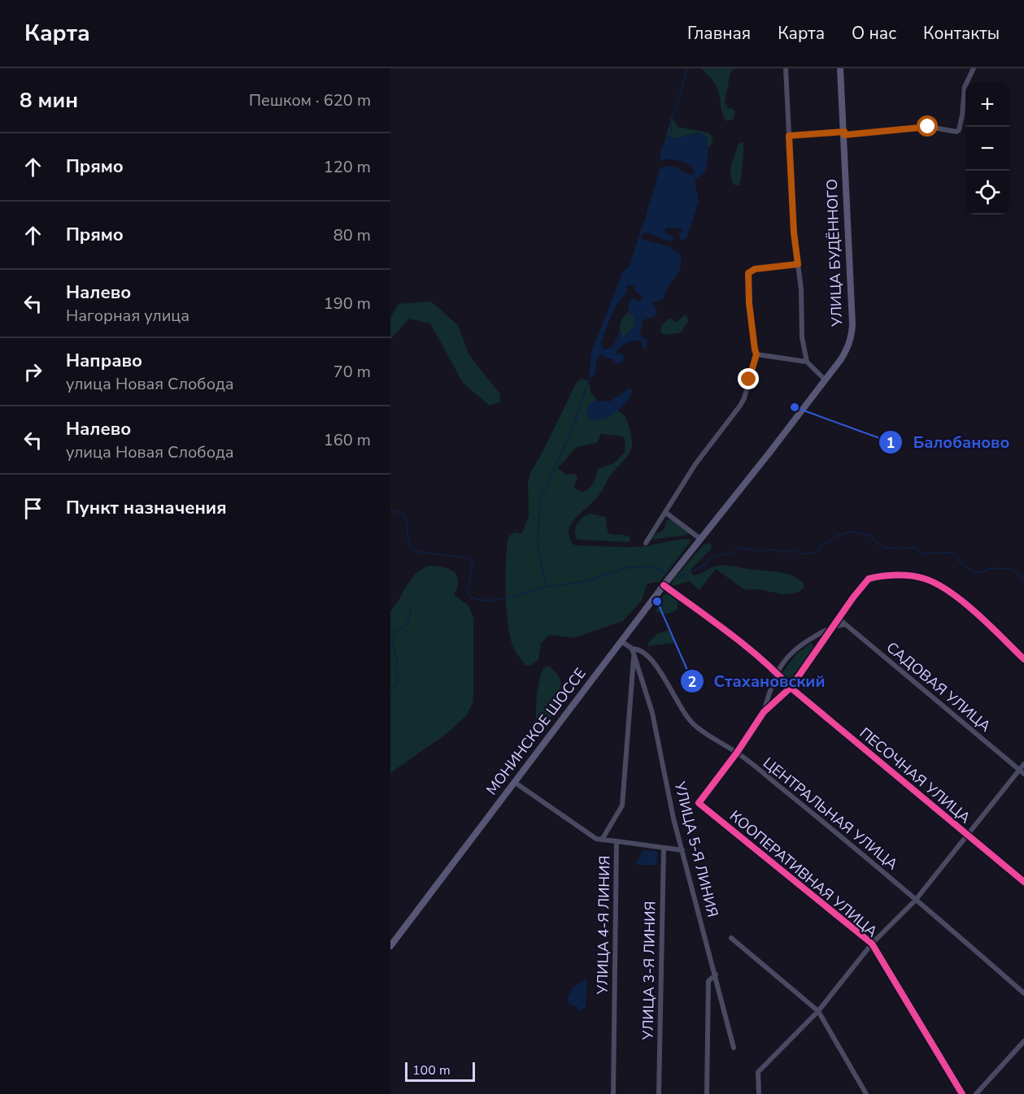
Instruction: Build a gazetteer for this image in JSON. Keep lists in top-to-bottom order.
{
  "streets": {
    "main road": ["УЛИЦА БУДЁННОГО", "МОНИНСКОЕ ШОССЕ"],
    "street": [
      "САДОВАЯ УЛИЦА",
      "ПЕСОЧНАЯ УЛИЦА",
      "ЦЕНТРАЛЬНАЯ УЛИЦА",
      "УЛИЦА 5-Я ЛИНИЯ",
      "КООПЕРАТИВНАЯ УЛИЦА",
      "УЛИЦА 4-Я ЛИНИЯ",
      "УЛИЦА 3-Я ЛИНИЯ"
    ]
  },
  "crossings": [
    ["УЛИЦА БУДЁННОГО", "МОНИНСКОЕ ШОССЕ"],
    ["МОНИНСКОЕ ШОССЕ", "ЦЕНТРАЛЬНАЯ УЛИЦА"],
    ["ЦЕНТРАЛЬНАЯ УЛИЦА", "КООПЕРАТИВНАЯ УЛИЦА"],
    ["УЛИЦА 5-Я ЛИНИЯ", "УЛИЦА 4-Я ЛИНИЯ"]
  ],
  "places": ["Балобаново", "Стахановский"],
  "scale_bar": "100 m",
  "page": {
    "header": "Карта",
    "nav": [
      "Главная",
      "Карта",
      "О нас",
      "Контакты"
    ],
    "heading": ["8 мин", "Пешком · 620 m"],
    "map_buttons": ["+", "−"],
    "list": [
      ["Прямо", "120 m"],
      ["Прямо", "80 m"],
      ["Налево", "Нагорная улица", "190 m"],
      ["Направо", "улица Новая Слобода", "70 m"],
      ["Налево", "улица Новая Слобода", "160 m"],
      "Пункт назначения"
    ],
    "scale": "100 m"
  }
}
